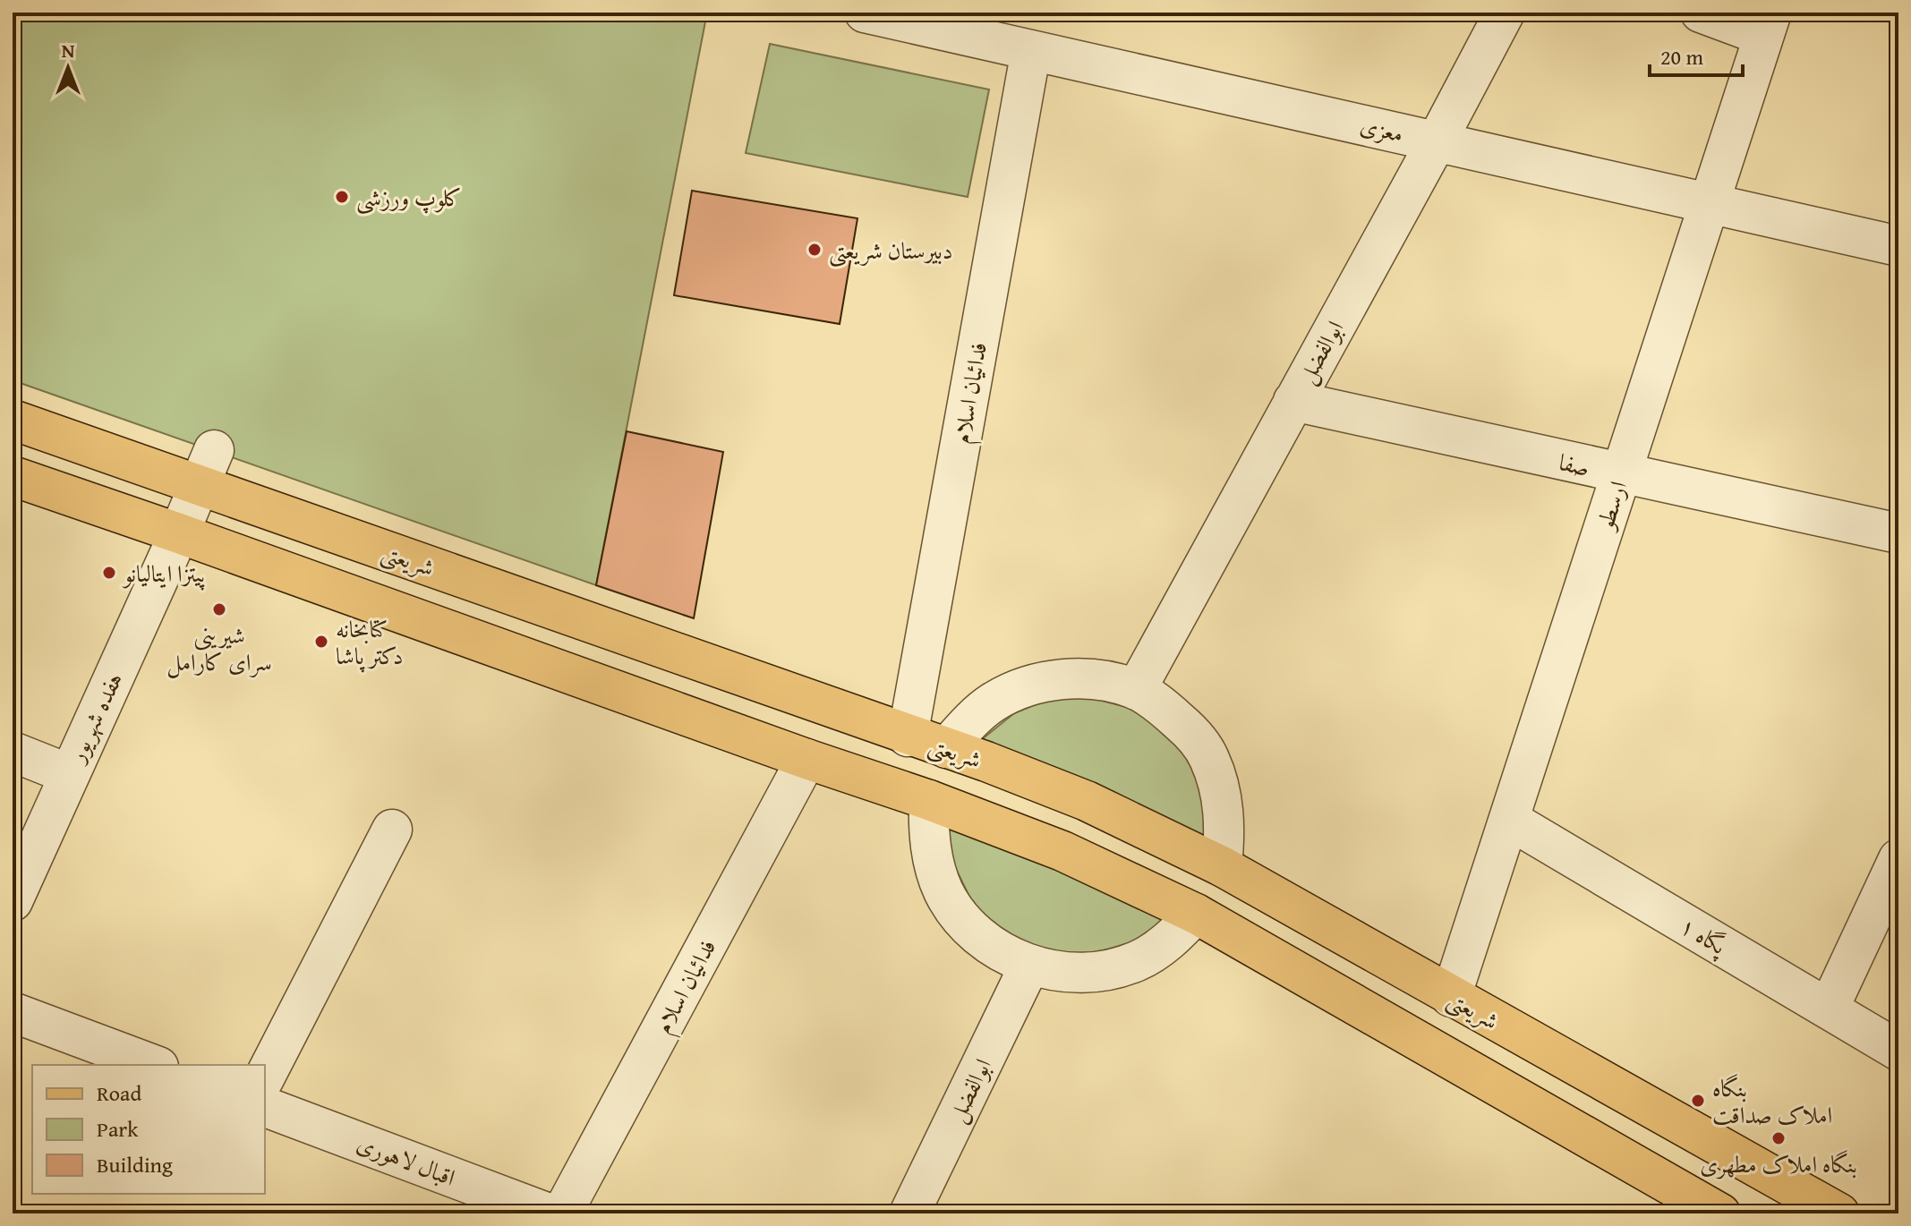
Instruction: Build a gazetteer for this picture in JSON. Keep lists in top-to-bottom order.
{
  "streets": {
    "main road": ["شریعتی"],
    "street": [
      "معزی",
      "ابوالفضل",
      "فدائیان اسلام",
      "صفا",
      "ارسطو",
      "هفده شهریور",
      "پگاه ۱",
      "اقبال لاهوری"
    ]
  },
  "crossings": [
    ["معزی", "ابوالفضل"],
    ["معزی", "فدائیان اسلام"],
    ["معزی", "ارسطو"],
    ["ابوالفضل", "صفا"],
    ["فدائیان اسلام", "شریعتی"],
    ["صفا", "ارسطو"],
    ["ارسطو", "شریعتی"],
    ["ارسطو", "پگاه ۱"],
    ["شریعتی", "هفده شهریور"]
  ],
  "places": [
    "کلوپ ورزشی",
    "دبیرستان شریعتی",
    "پیتزا ایتالیانو",
    "شیرینی سرای کارامل",
    "کتابخانه دکتر پاشا",
    "بنگاه املاک صداقت",
    "بنگاه املاک مطهری"
  ],
  "legend": ["Road", "Park", "Building"],
  "scale_bar": "20 m",
  "north": "top"
}
